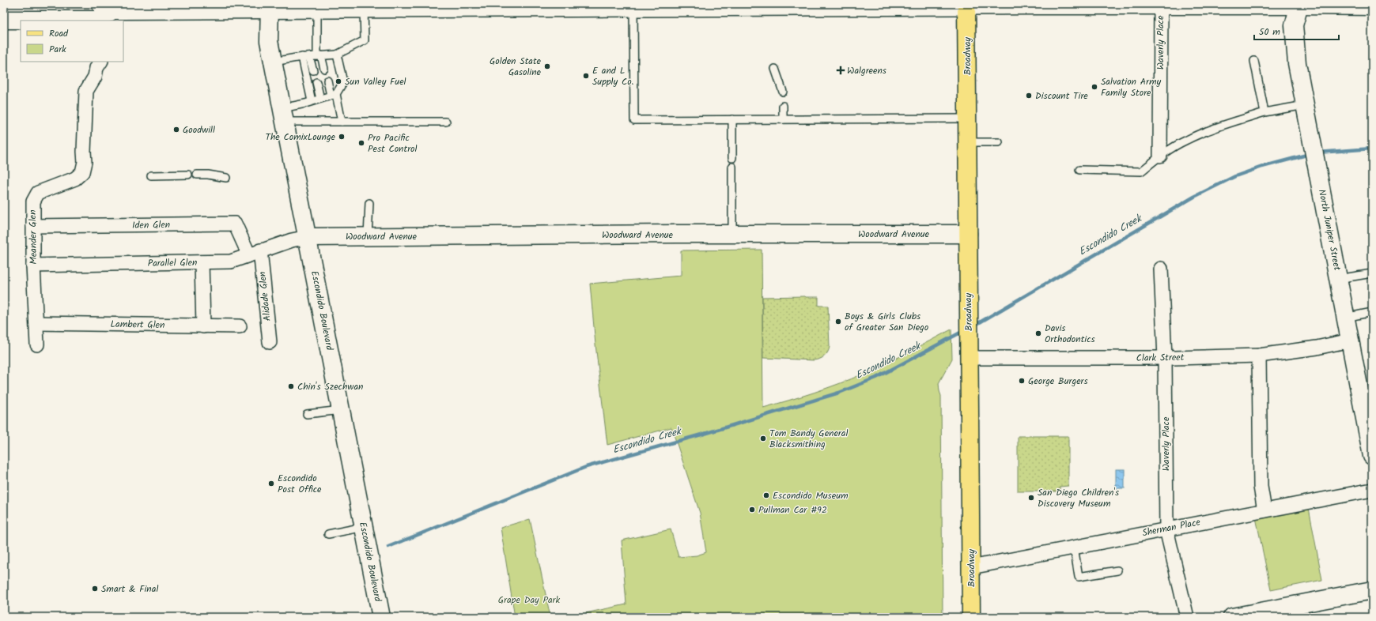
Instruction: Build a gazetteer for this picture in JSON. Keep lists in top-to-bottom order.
{
  "streets": {
    "main road": [
      "Broadway",
      "North Juniper Street",
      "Woodward Avenue",
      "Escondido Boulevard"
    ],
    "street": [
      "Waverly Place",
      "Iden Glen",
      "Meander Glen",
      "Parallel Glen",
      "Alidade Glen",
      "Lambert Glen",
      "Clark Street",
      "Sherman Place"
    ]
  },
  "crossings": [
    ["Waverly Place", "Clark Street"],
    ["Waverly Place", "Sherman Place"],
    ["Broadway", "Woodward Avenue"],
    ["Broadway", "Clark Street"],
    ["Broadway", "Sherman Place"],
    ["Iden Glen", "Meander Glen"],
    ["Iden Glen", "Parallel Glen"],
    ["Iden Glen", "Alidade Glen"],
    ["North Juniper Street", "Clark Street"],
    ["Woodward Avenue", "Parallel Glen"],
    ["Woodward Avenue", "Escondido Boulevard"],
    ["Meander Glen", "Parallel Glen"],
    ["Meander Glen", "Lambert Glen"],
    ["Parallel Glen", "Alidade Glen"],
    ["Parallel Glen", "Escondido Boulevard"]
  ],
  "water": ["Escondido Creek"],
  "parks": ["Grape Day Park"],
  "places": {
    "other": [
      "Golden State Gasoline",
      "E and L Supply Co.",
      "Sun Valley Fuel",
      "Salvation Army Family Store",
      "Discount Tire",
      "Goodwill",
      "The ComixLounge",
      "Pro Pacific Pest Control",
      "Boys & Girls Clubs of Greater San Diego",
      "Davis Orthodontics",
      "George Burgers",
      "Chin's Szechwan",
      "Tom Bandy General Blacksmithing",
      "Escondido Post Office",
      "Escondido Museum",
      "San Diego Children's Discovery Museum",
      "Pullman Car #92",
      "Smart & Final"
    ],
    "health": ["Walgreens"]
  },
  "legend": ["Road", "Park"],
  "scale_bar": "50 m"
}
